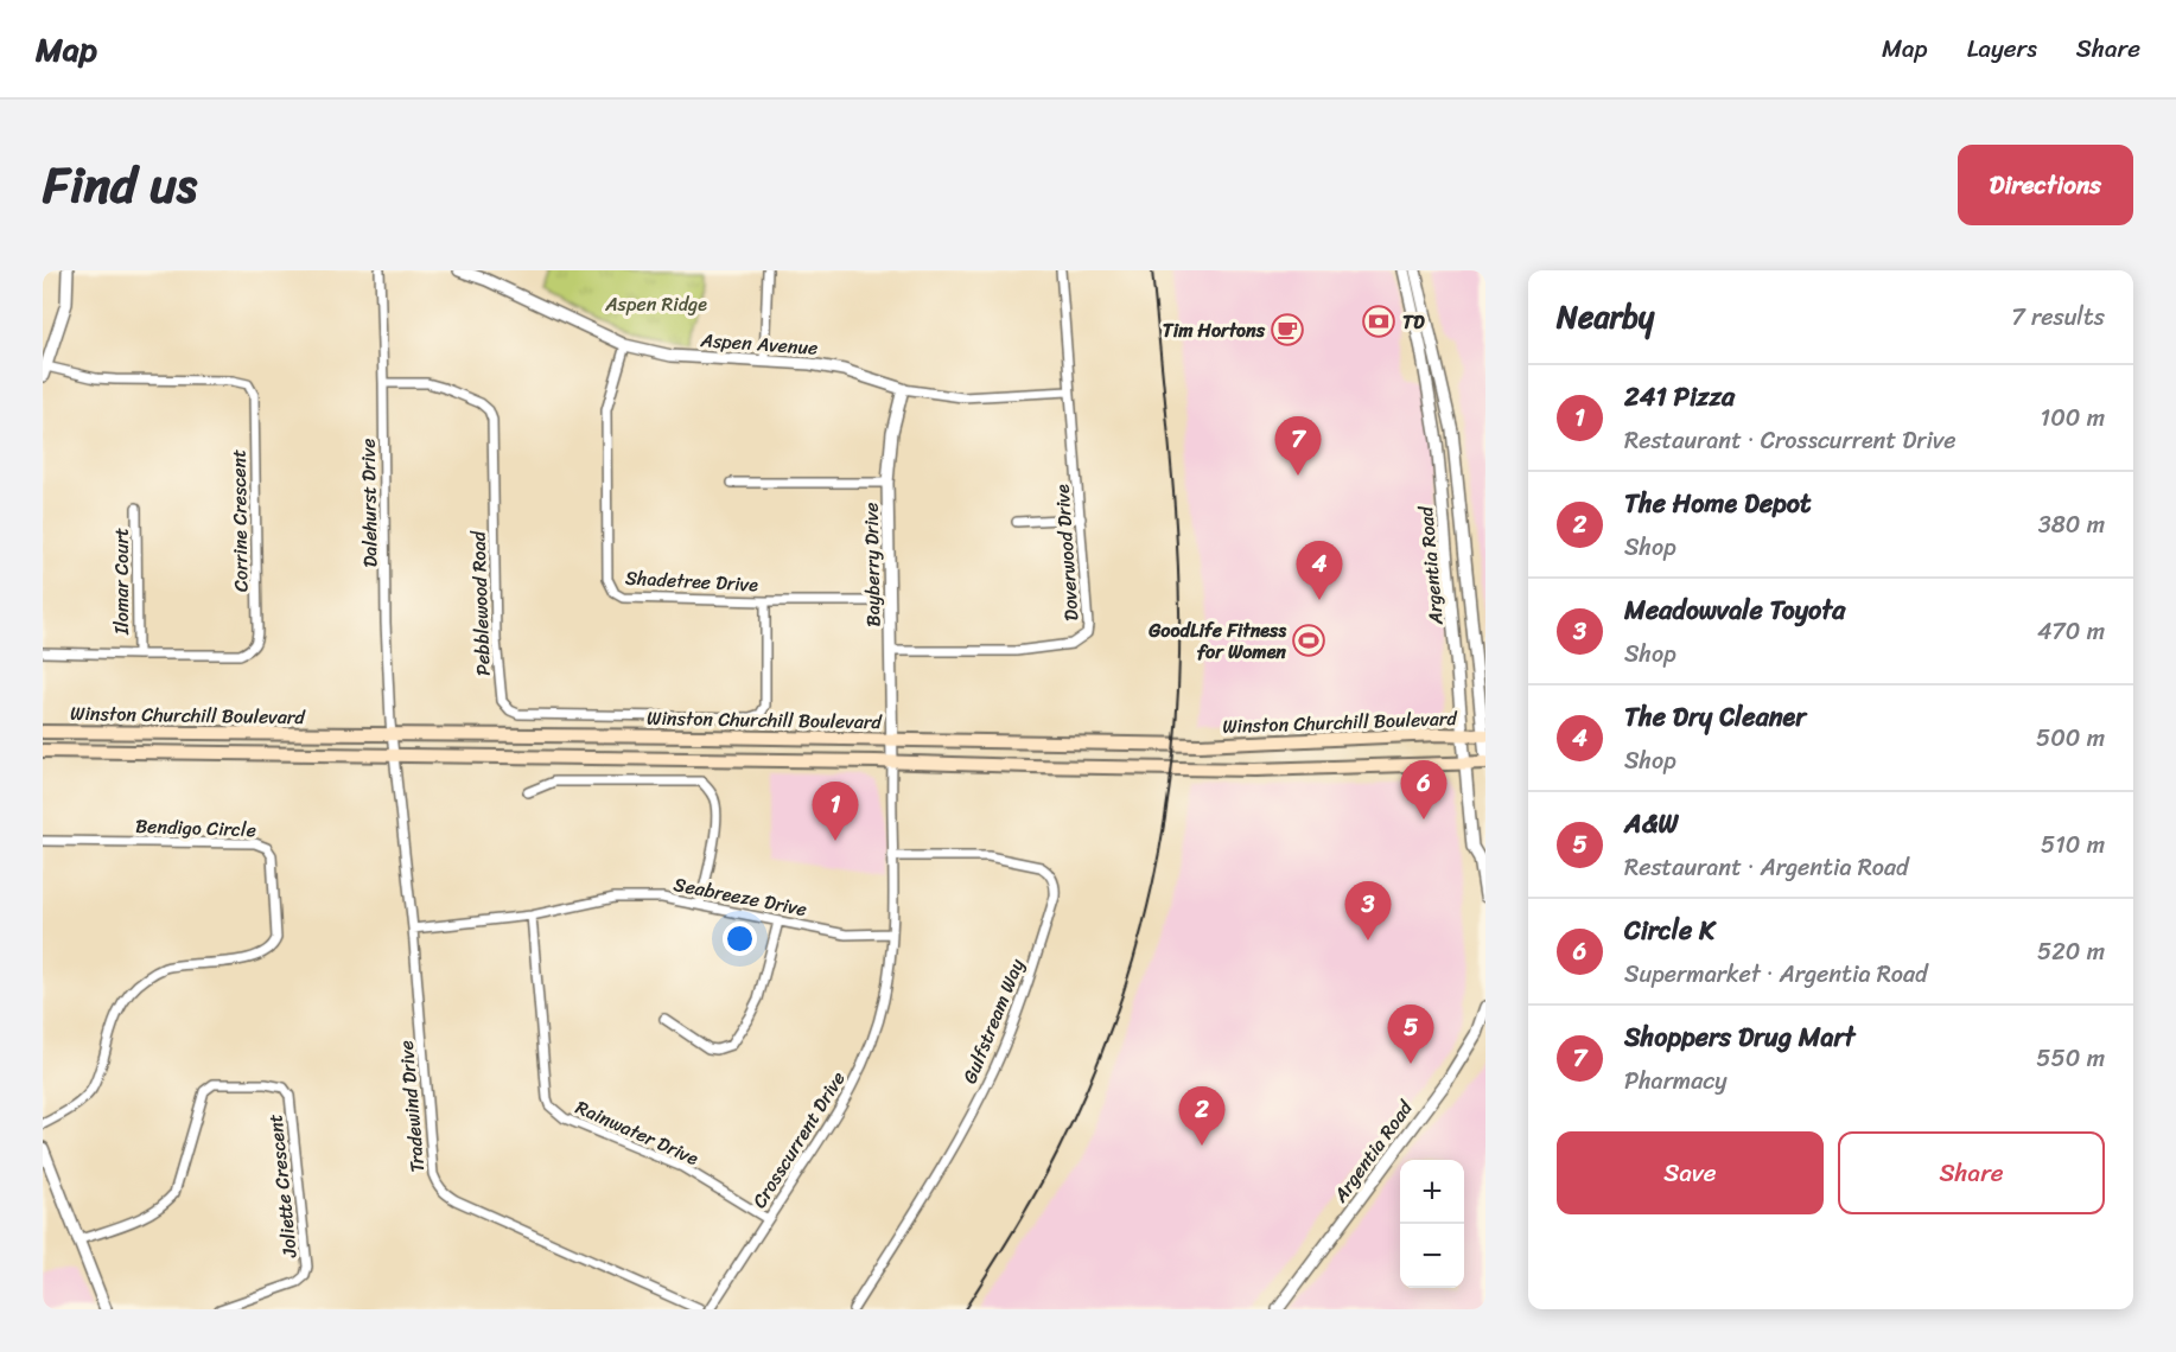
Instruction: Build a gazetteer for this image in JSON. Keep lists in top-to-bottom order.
{
  "streets": {
    "main road": ["Winston Churchill Boulevard"],
    "street": [
      "Aspen Avenue",
      "Dalehurst Drive",
      "Corrine Crescent",
      "Doverwood Drive",
      "Bayberry Drive",
      "Argentia Road",
      "Ilomar Court",
      "Shadetree Drive",
      "Pebblewood Road",
      "Bendigo Circle",
      "Seabreeze Drive",
      "Gulfstream Way",
      "Tradewind Drive",
      "Rainwater Drive",
      "Crosscurrent Drive",
      "Joliette Crescent"
    ]
  },
  "crossings": [
    ["Aspen Avenue", "Doverwood Drive"],
    ["Aspen Avenue", "Bayberry Drive"],
    ["Aspen Avenue", "Shadetree Drive"],
    ["Dalehurst Drive", "Pebblewood Road"],
    ["Dalehurst Drive", "Winston Churchill Boulevard"],
    ["Dalehurst Drive", "Tradewind Drive"],
    ["Corrine Crescent", "Ilomar Court"],
    ["Doverwood Drive", "Bayberry Drive"],
    ["Bayberry Drive", "Shadetree Drive"],
    ["Bayberry Drive", "Winston Churchill Boulevard"],
    ["Bayberry Drive", "Crosscurrent Drive"],
    ["Argentia Road", "Winston Churchill Boulevard"],
    ["Shadetree Drive", "Pebblewood Road"],
    ["Winston Churchill Boulevard", "Tradewind Drive"],
    ["Winston Churchill Boulevard", "Crosscurrent Drive"],
    ["Seabreeze Drive", "Tradewind Drive"],
    ["Seabreeze Drive", "Rainwater Drive"],
    ["Seabreeze Drive", "Crosscurrent Drive"],
    ["Gulfstream Way", "Crosscurrent Drive"],
    ["Rainwater Drive", "Crosscurrent Drive"]
  ],
  "parks": ["Aspen Ridge"],
  "places": {
    "bank": ["TD"],
    "cafe": ["Tim Hortons"],
    "sports": ["GoodLife Fitness for Women"]
  },
  "page": {
    "header": "Map",
    "nav": ["Map", "Layers", "Share"],
    "title": "Find us",
    "buttons": [
      "Directions",
      ["Save", "Share"]
    ],
    "heading": ["Nearby", "7 results"],
    "list": [
      {
        "mark": "1",
        "name": "241 Pizza",
        "note": "Restaurant · Crosscurrent Drive",
        "value": "100 m"
      },
      {
        "mark": "2",
        "name": "The Home Depot",
        "note": "Shop",
        "value": "380 m"
      },
      {
        "mark": "3",
        "name": "Meadowvale Toyota",
        "note": "Shop",
        "value": "470 m"
      },
      {
        "mark": "4",
        "name": "The Dry Cleaner",
        "note": "Shop",
        "value": "500 m"
      },
      {
        "mark": "5",
        "name": "A&W",
        "note": "Restaurant · Argentia Road",
        "value": "510 m"
      },
      {
        "mark": "6",
        "name": "Circle K",
        "note": "Supermarket · Argentia Road",
        "value": "520 m"
      },
      {
        "mark": "7",
        "name": "Shoppers Drug Mart",
        "note": "Pharmacy",
        "value": "550 m"
      }
    ],
    "pins": [
      "7",
      "4",
      "6",
      "1",
      "3",
      "5",
      "2"
    ],
    "map_buttons": ["+", "−"]
  }
}
